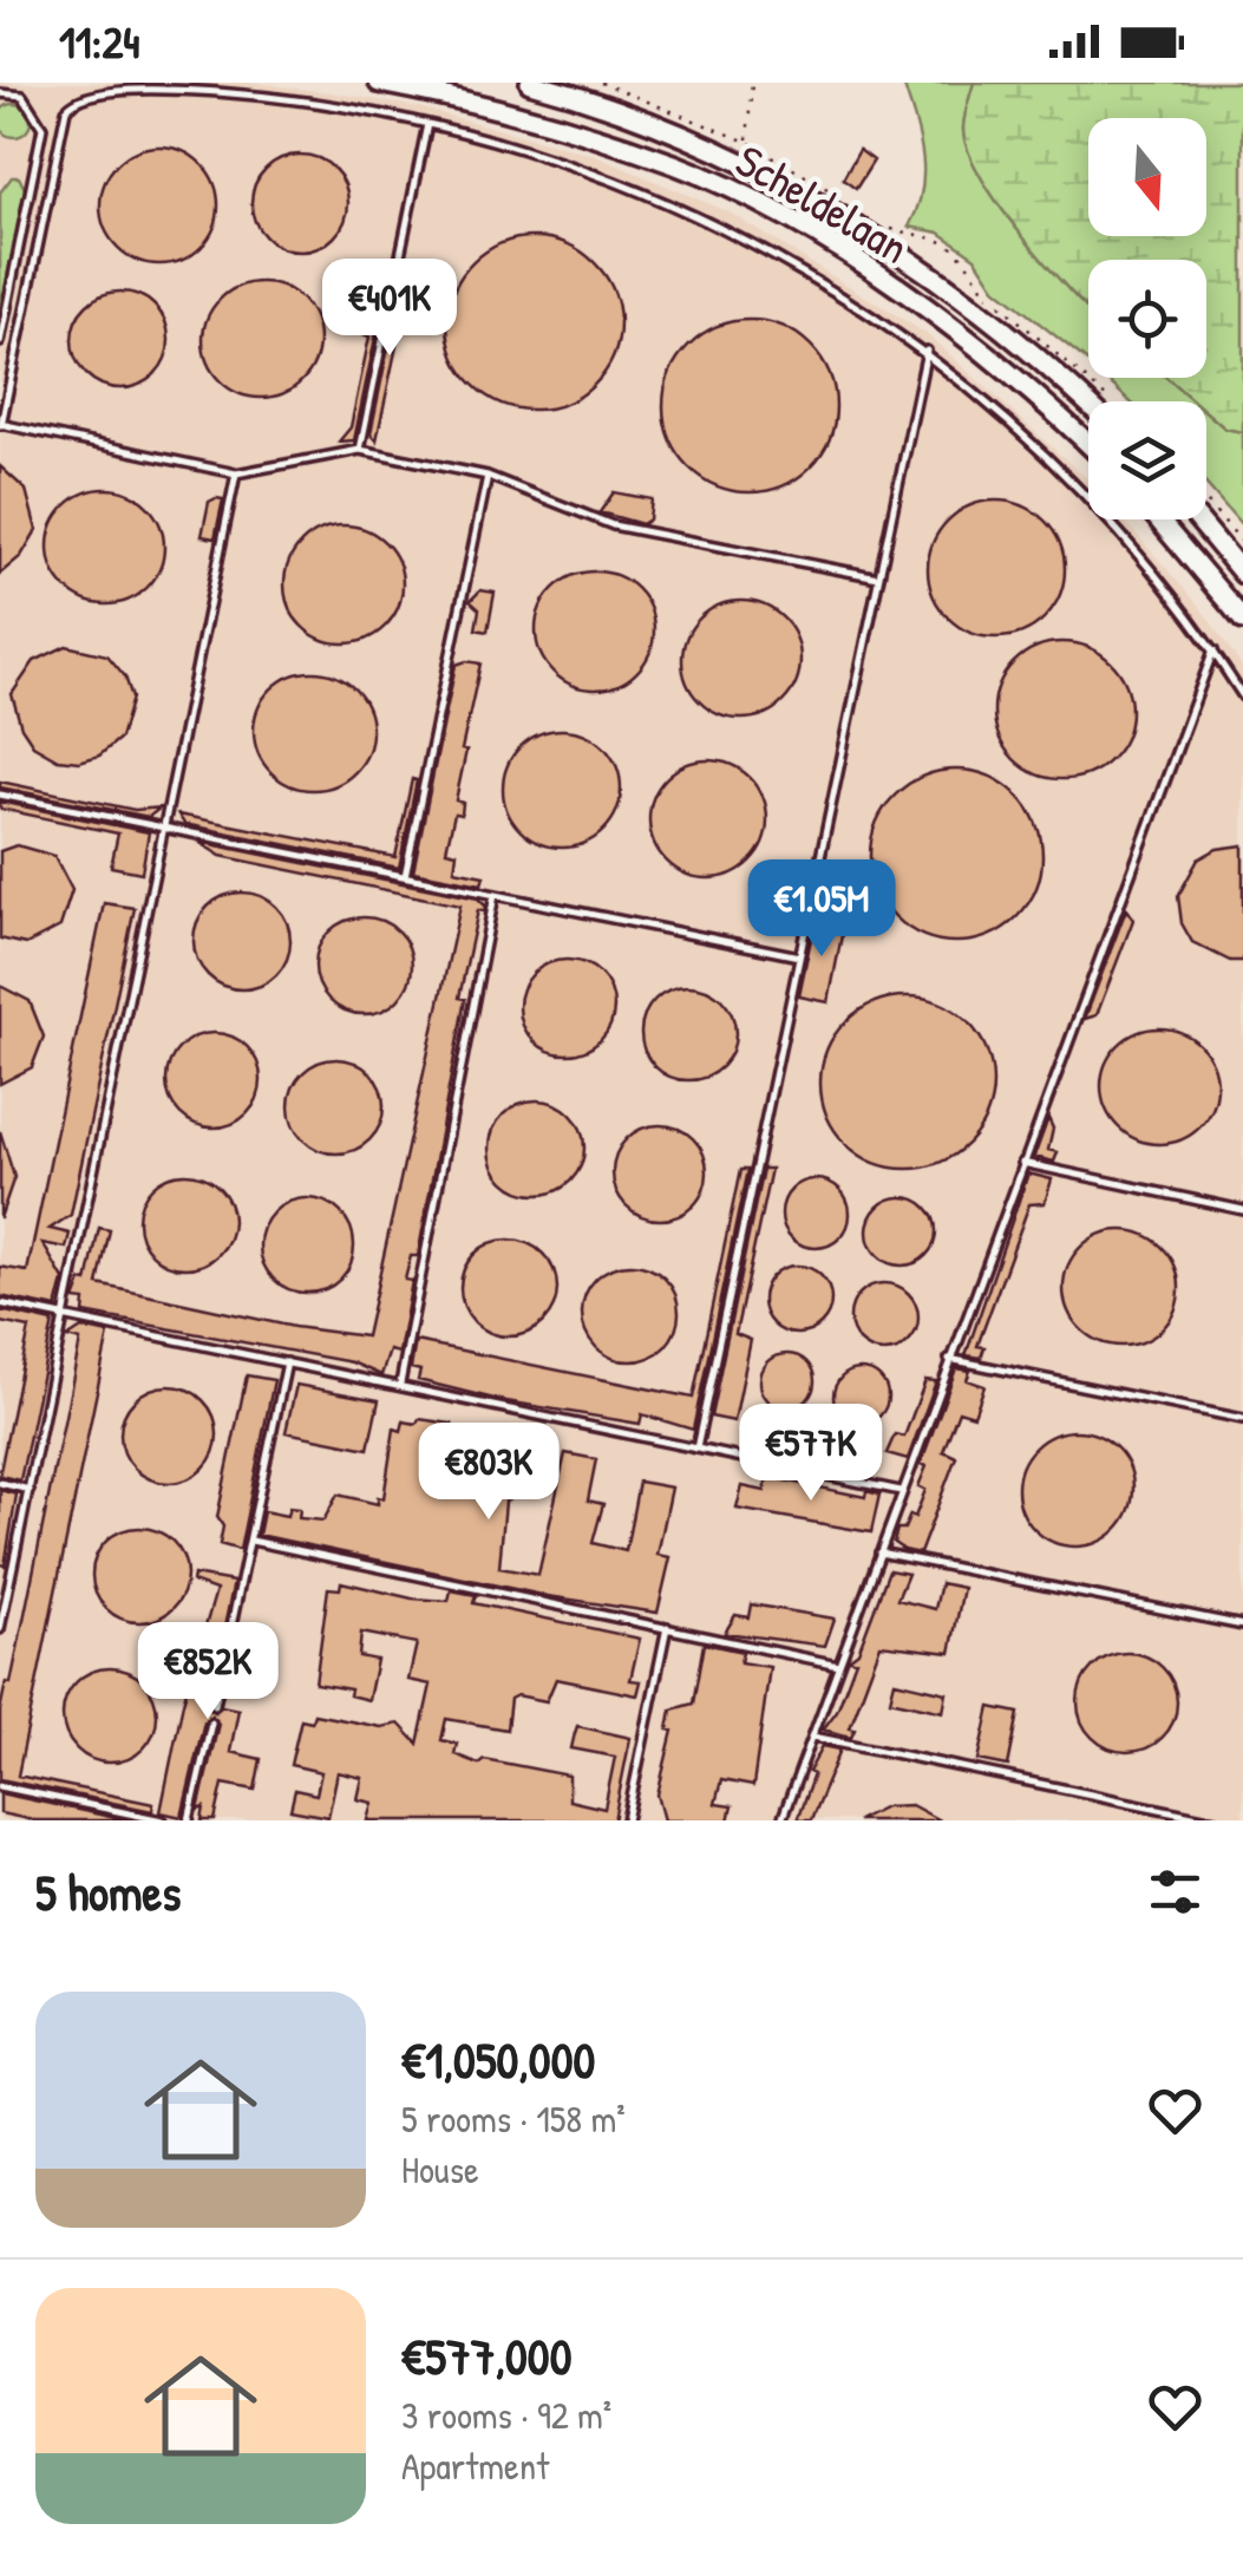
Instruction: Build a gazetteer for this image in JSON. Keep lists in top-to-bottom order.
{
  "streets": {
    "main road": ["Scheldelaan"]
  },
  "north": "bottom",
  "page": {
    "status": "11:24",
    "price": [
      "€401K",
      "€1.05M",
      "€577K",
      "€803K",
      "€852K"
    ],
    "heading": "5 homes",
    "list": [
      {
        "name": "€1,050,000",
        "note": "5 rooms · 158 m² · House"
      },
      {
        "name": "€577,000",
        "note": "3 rooms · 92 m² · Apartment"
      }
    ]
  }
}
